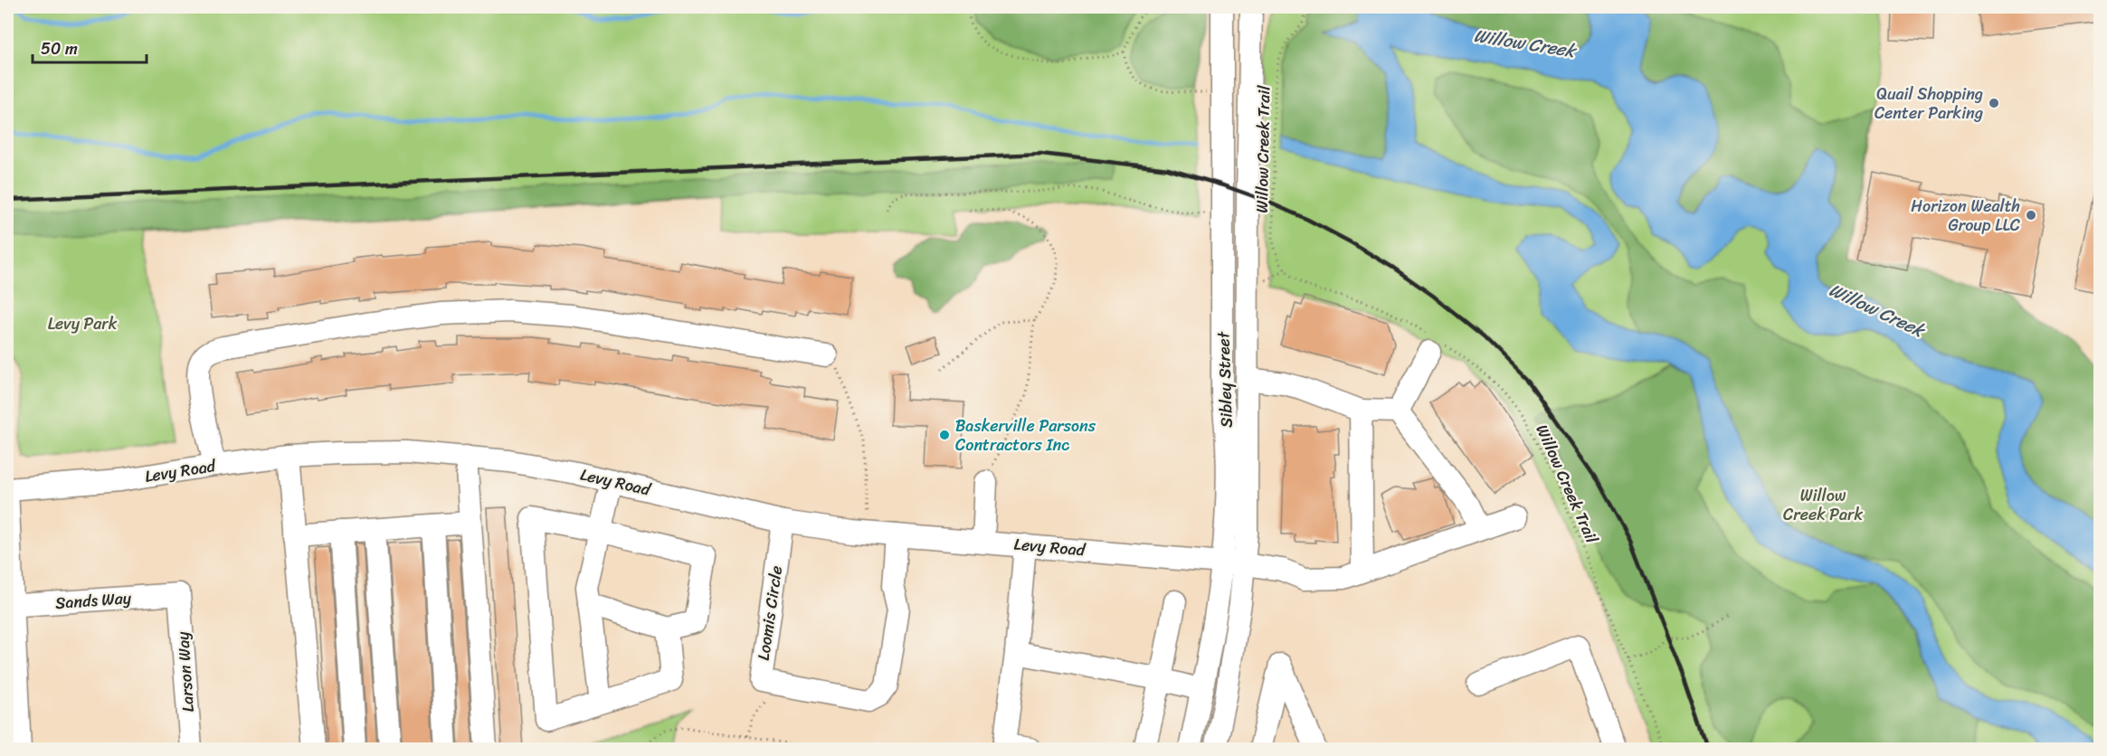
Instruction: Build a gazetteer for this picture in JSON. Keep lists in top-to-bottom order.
{
  "streets": {
    "street": [
      "Sibley Street",
      "Levy Road",
      "Sands Way",
      "Loomis Circle",
      "Larson Way"
    ],
    "path": ["Willow Creek Trail"]
  },
  "crossings": [
    ["Sibley Street", "Levy Road"],
    ["Levy Road", "Loomis Circle"],
    ["Sands Way", "Larson Way"]
  ],
  "water": ["Willow Creek"],
  "parks": ["Levy Park", "Willow Creek Park"],
  "places": ["Quail Shopping Center Parking", "Horizon Wealth Group LLC", "Baskerville Parsons Contractors Inc"],
  "scale_bar": "50 m"
}
